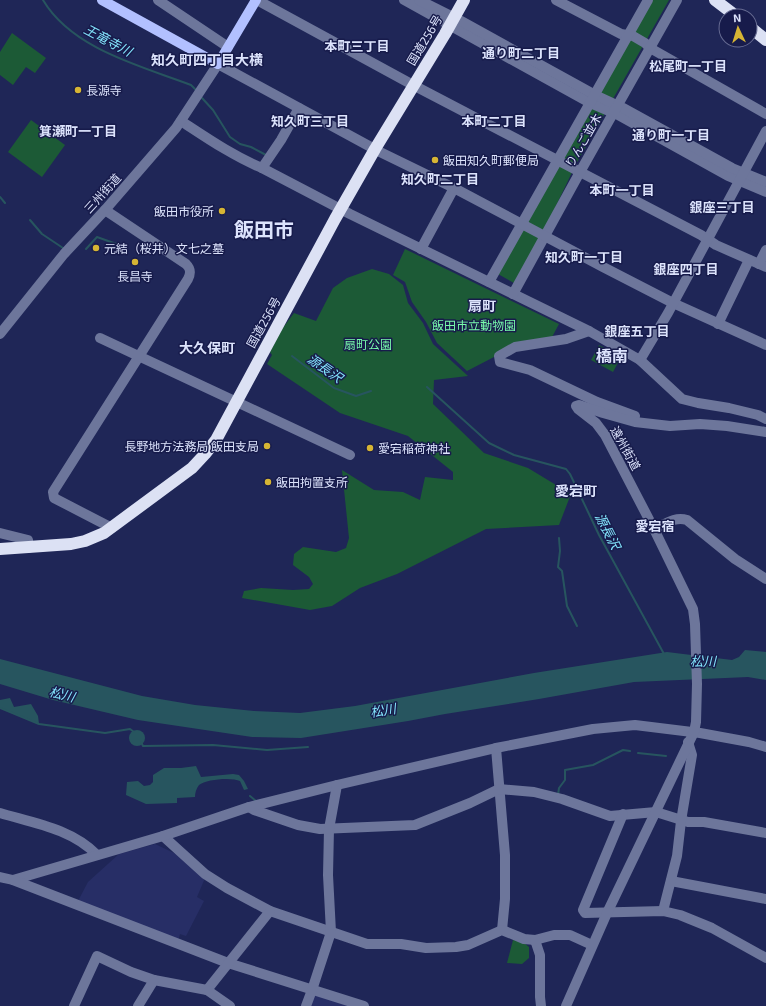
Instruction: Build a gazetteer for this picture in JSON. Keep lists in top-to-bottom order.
{
  "streets": {
    "highway": ["国道256号"],
    "street": ["りんご並木", "三州街道", "遠州街道"]
  },
  "districts": [
    "本町三丁目",
    "通り町二丁目",
    "知久町四丁目大横",
    "松尾町一丁目",
    "知久町三丁目",
    "本町二丁目",
    "箕瀬町一丁目",
    "通り町一丁目",
    "知久町二丁目",
    "本町一丁目",
    "銀座三丁目",
    "飯田市",
    "知久町一丁目",
    "銀座四丁目",
    "扇町",
    "銀座五丁目",
    "大久保町",
    "橋南",
    "愛宕町",
    "愛宕宿"
  ],
  "water": ["王竜寺川", "源長沢", "松川"],
  "parks": ["飯田市立動物園", "扇町公園"],
  "places": [
    "長源寺",
    "飯田知久町郵便局",
    "飯田市役所",
    "元結（桜井）文七之墓",
    "長昌寺",
    "長野地方法務局 飯田支局",
    "愛宕稲荷神社",
    "飯田拘置支所"
  ],
  "north": "top"
}
